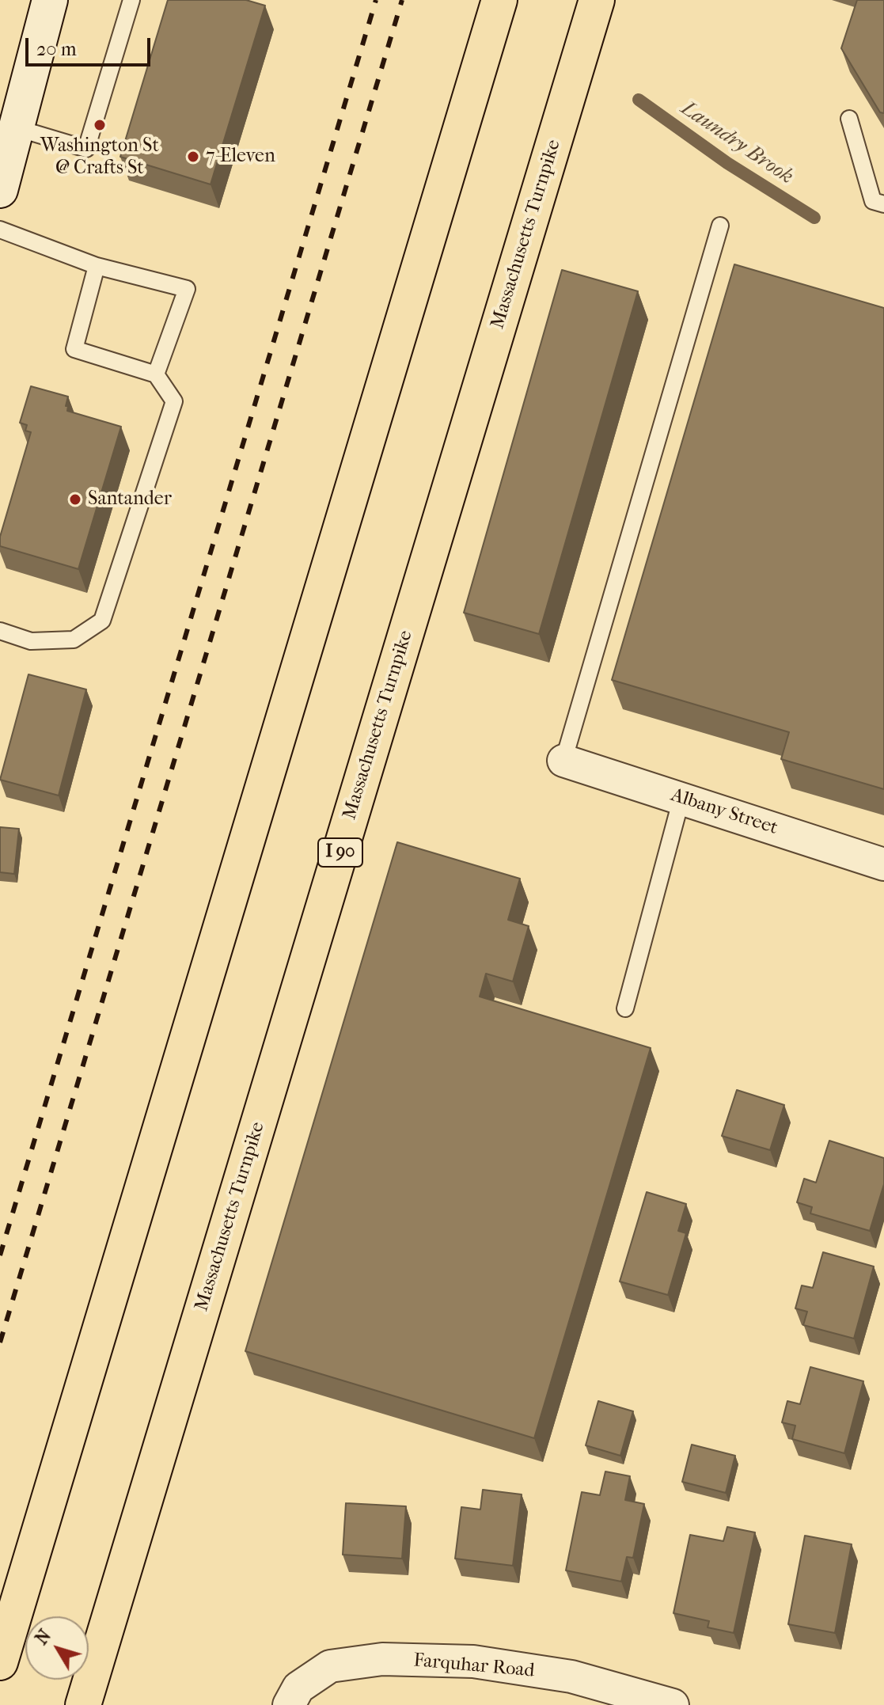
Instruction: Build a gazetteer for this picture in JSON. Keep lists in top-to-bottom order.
{
  "streets": {
    "highway": ["Massachusetts Turnpike", "I 90"],
    "street": ["Albany Street", "Farquhar Road"]
  },
  "water": ["Laundry Brook"],
  "places": ["Washington St @ Crafts St", "7-Eleven", "Santander"],
  "scale_bar": "20 m",
  "north": "top left"
}
